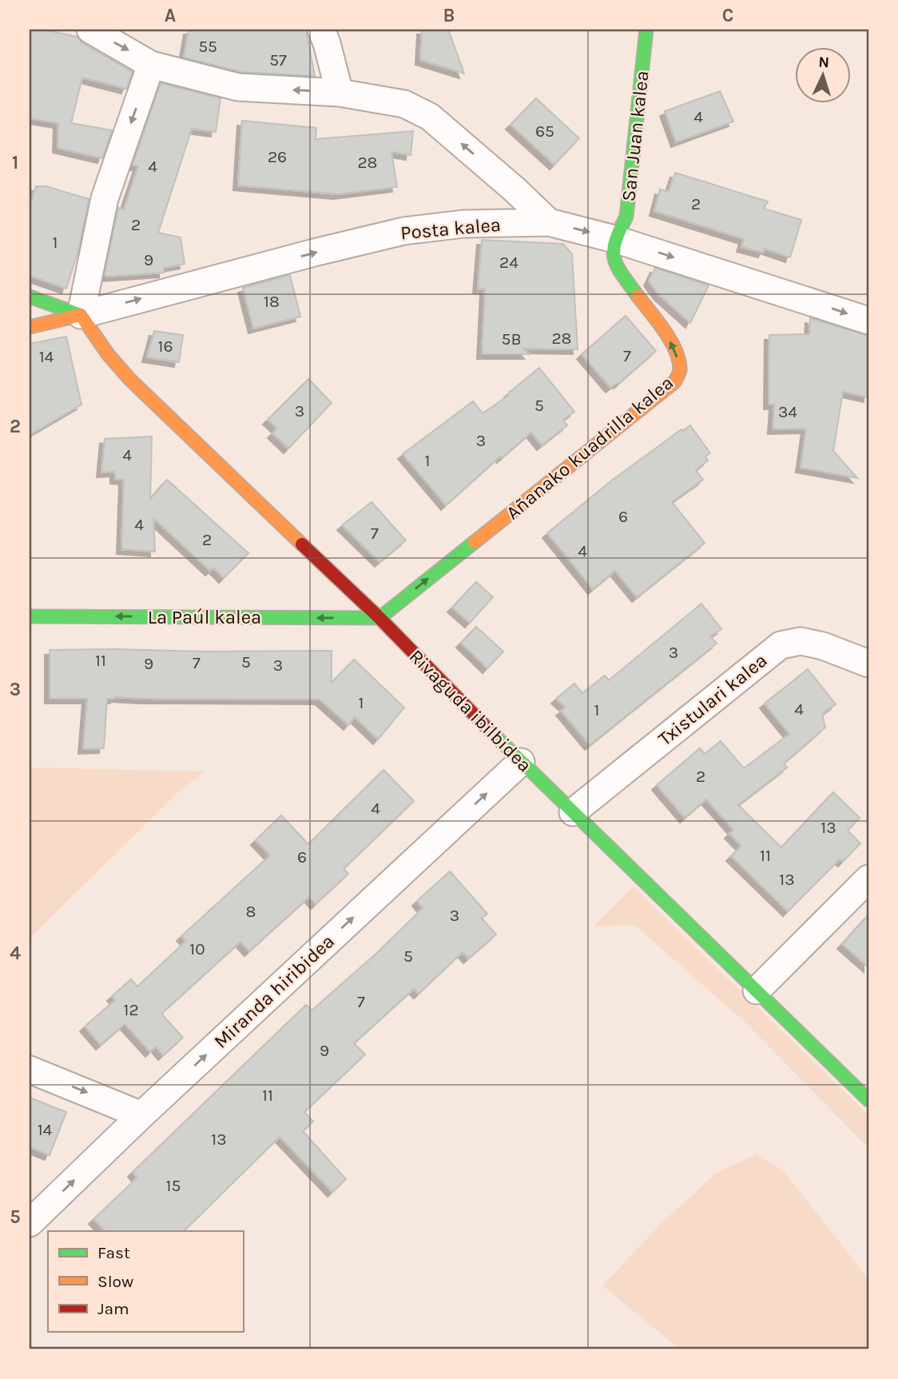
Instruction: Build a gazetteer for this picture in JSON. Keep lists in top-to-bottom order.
{
  "streets": {
    "street": [
      "San Juan kalea",
      "Posta kalea",
      "Añanako kuadrilla kalea",
      "La Paúl kalea",
      "Txistulari kalea",
      "Rivaguda ibilbidea",
      "Miranda hiribidea"
    ]
  },
  "crossings": [
    ["San Juan kalea", "Posta kalea"],
    ["San Juan kalea", "Añanako kuadrilla kalea"],
    ["Posta kalea", "Añanako kuadrilla kalea"],
    ["Posta kalea", "Rivaguda ibilbidea"],
    ["Añanako kuadrilla kalea", "La Paúl kalea"],
    ["Añanako kuadrilla kalea", "Rivaguda ibilbidea"],
    ["La Paúl kalea", "Rivaguda ibilbidea"],
    ["Txistulari kalea", "Rivaguda ibilbidea"],
    ["Rivaguda ibilbidea", "Miranda hiribidea"]
  ],
  "one_way": [
    "Posta kalea",
    "Añanako kuadrilla kalea",
    "La Paúl kalea",
    "Miranda hiribidea"
  ],
  "house_numbers": [
    "55",
    "57",
    "4",
    "65",
    "26",
    "28",
    "4",
    "2",
    "2",
    "1",
    "9",
    "24",
    "18",
    "28",
    "5B",
    "16",
    "7",
    "14",
    "5",
    "3",
    "34",
    "3",
    "4",
    "1",
    "6",
    "4",
    "7",
    "2",
    "4",
    "3",
    "11",
    "5",
    "7",
    "9",
    "3",
    "1",
    "4",
    "1",
    "2",
    "4",
    "13",
    "11",
    "6",
    "13",
    "8",
    "3",
    "10",
    "5",
    "7",
    "12",
    "9",
    "11",
    "14",
    "13",
    "15"
  ],
  "legend": ["Fast", "Slow", "Jam"],
  "north": "top",
  "grid": {
    "columns": ["A", "B", "C"],
    "rows": [
      "1",
      "2",
      "3",
      "4",
      "5"
    ]
  }
}
